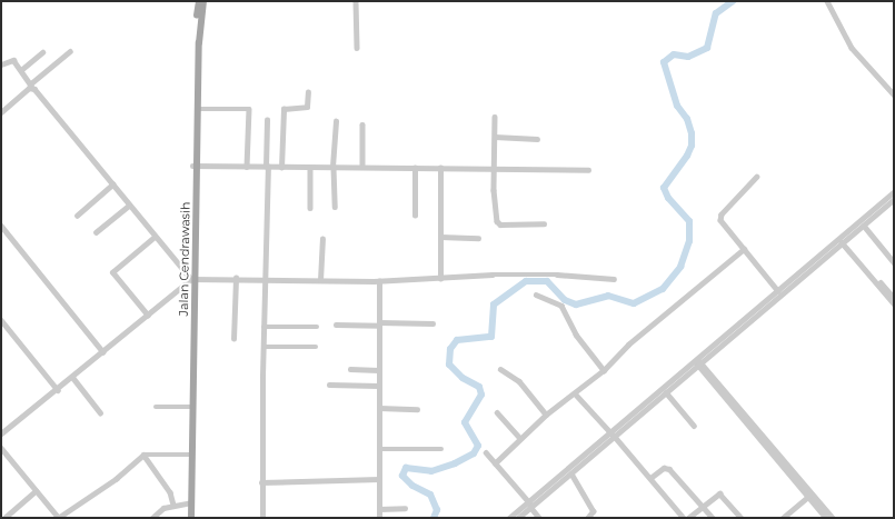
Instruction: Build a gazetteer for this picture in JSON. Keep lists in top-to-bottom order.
{
  "streets": {
    "main road": ["Jalan Cendrawasih"]
  }
}
